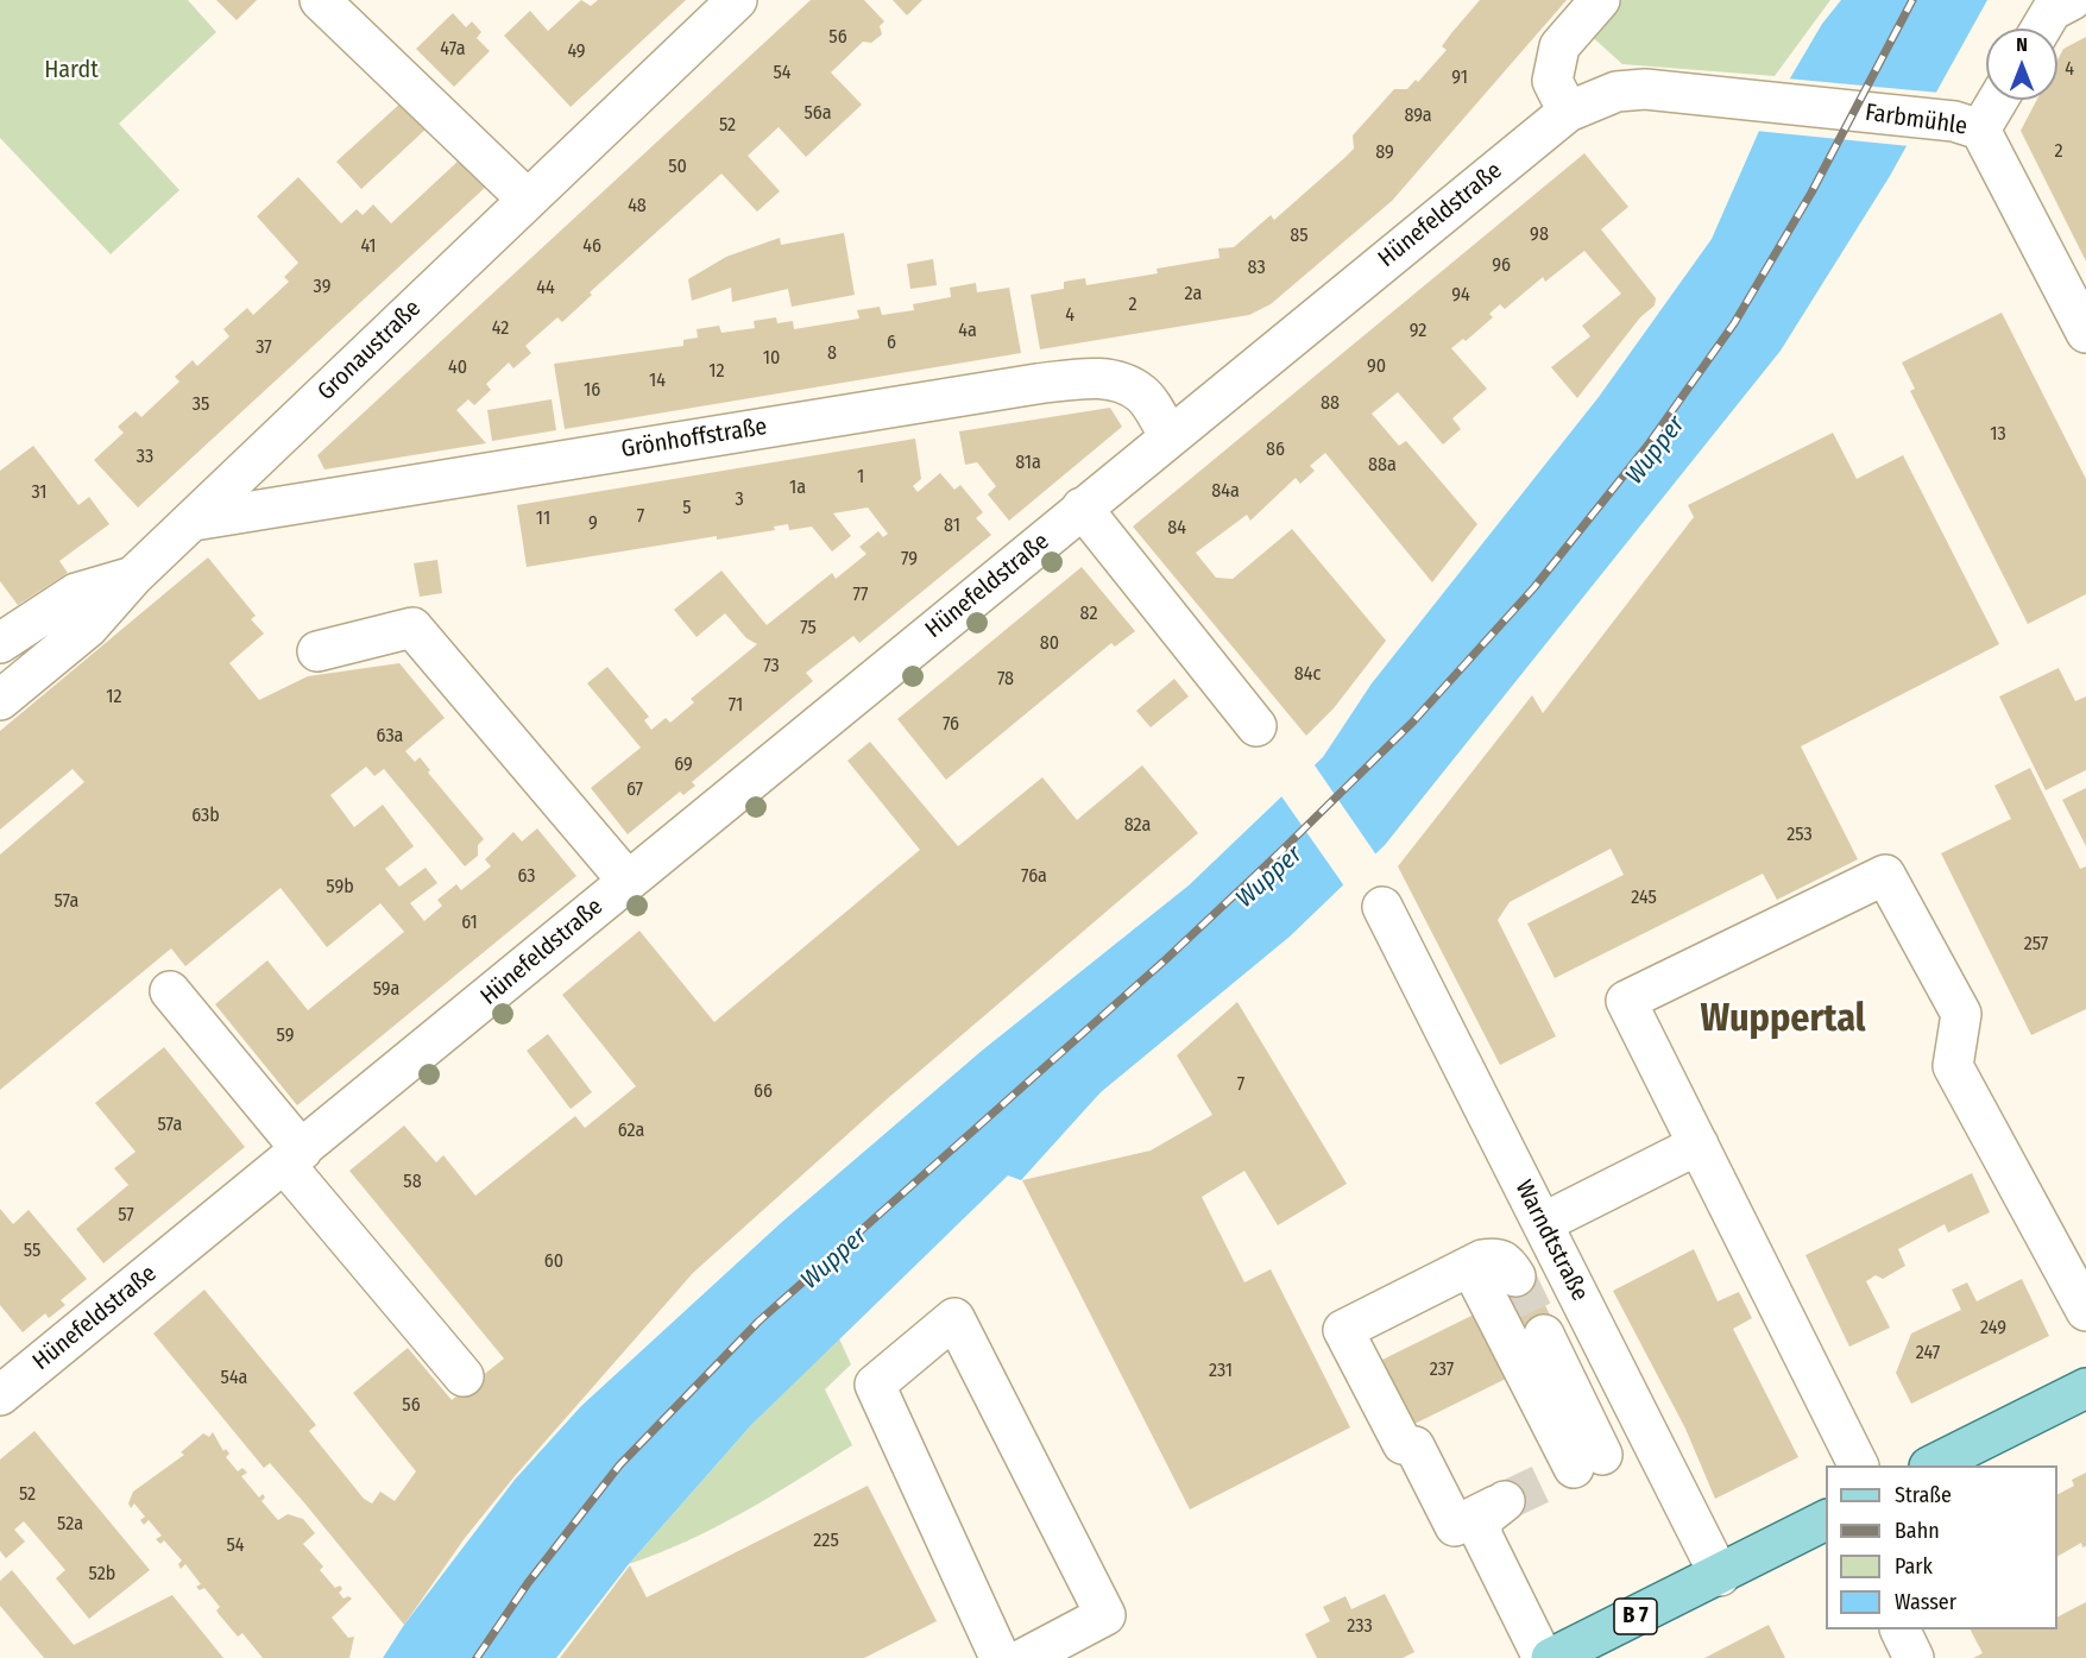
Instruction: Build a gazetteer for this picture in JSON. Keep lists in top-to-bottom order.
{
  "streets": {
    "main road": ["B 7"],
    "street": [
      "Farbmühle",
      "Hünefeldstraße",
      "Gronaustraße",
      "Grönhoffstraße",
      "Warndtstraße"
    ]
  },
  "crossings": [
    ["Farbmühle", "Hünefeldstraße"],
    ["Hünefeldstraße", "Grönhoffstraße"],
    ["Gronaustraße", "Grönhoffstraße"],
    ["Warndtstraße", "B 7"]
  ],
  "districts": ["Wuppertal"],
  "water": ["Wupper"],
  "parks": ["Hardt"],
  "house_numbers": [
    "56",
    "47a",
    "49",
    "4",
    "54",
    "91",
    "56a",
    "89a",
    "52",
    "2",
    "89",
    "50",
    "48",
    "98",
    "85",
    "41",
    "46",
    "96",
    "83",
    "39",
    "44",
    "2a",
    "94",
    "2",
    "4",
    "42",
    "4a",
    "92",
    "6",
    "37",
    "8",
    "10",
    "90",
    "40",
    "12",
    "14",
    "16",
    "88",
    "35",
    "13",
    "86",
    "33",
    "81a",
    "88a",
    "1",
    "1a",
    "84a",
    "31",
    "3",
    "5",
    "7",
    "11",
    "9",
    "81",
    "84",
    "79",
    "77",
    "82",
    "75",
    "80",
    "73",
    "84c",
    "78",
    "12",
    "71",
    "76",
    "63a",
    "69",
    "67",
    "63b",
    "82a",
    "253",
    "63",
    "76a",
    "59b",
    "245",
    "57a",
    "61",
    "257",
    "59a",
    "59",
    "7",
    "66",
    "57a",
    "62a",
    "58",
    "57",
    "55",
    "60",
    "249",
    "247",
    "237",
    "231",
    "54a",
    "56",
    "52",
    "52a",
    "225",
    "54",
    "52b",
    "233"
  ],
  "legend": [
    "Straße",
    "Bahn",
    "Park",
    "Wasser"
  ],
  "north": "top"
}
